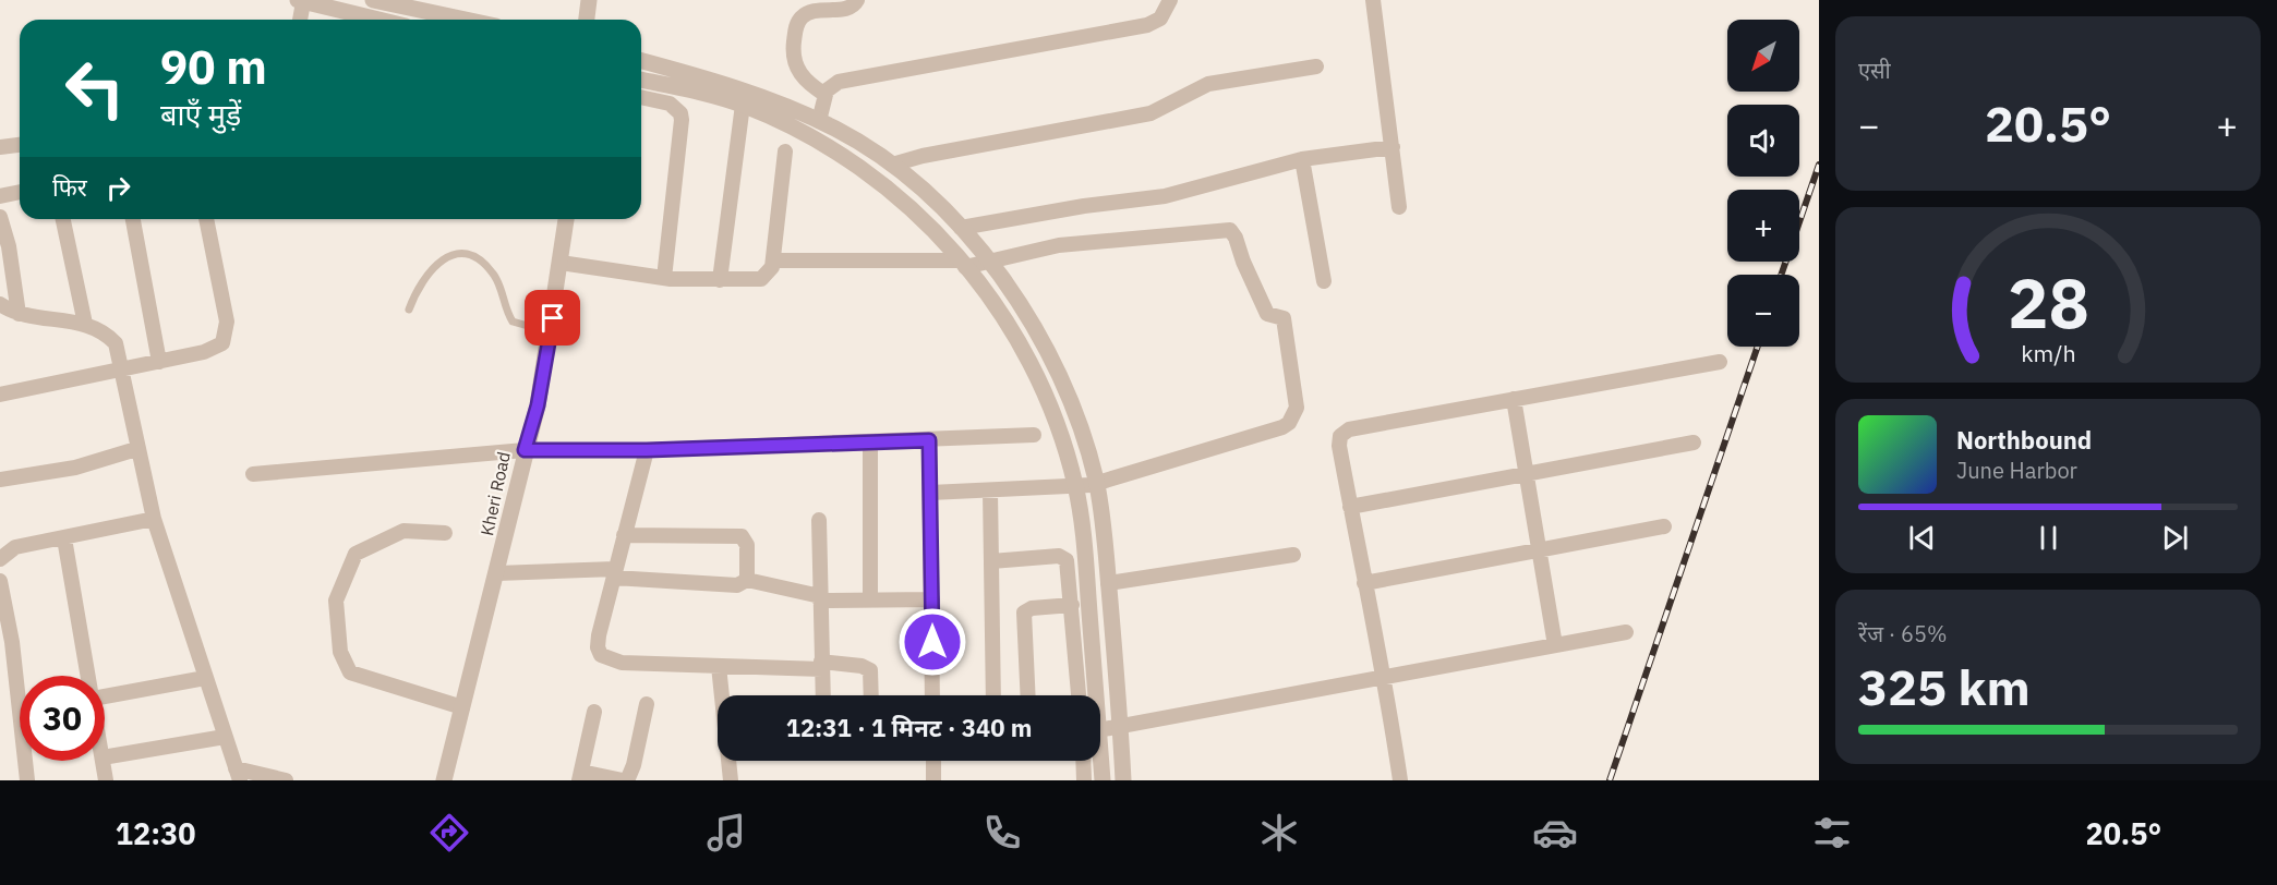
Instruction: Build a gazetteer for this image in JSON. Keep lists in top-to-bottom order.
{
  "streets": {
    "street": ["Kheri Road"]
  },
  "north": "bottom left",
  "page": {
    "tile": [
      "एसी",
      ["रेंज · 65%", "325 km"]
    ],
    "map_buttons": ["+", "−"],
    "turn": ["90 m", "बाएँ मुड़ें"],
    "heat": ["−", "20.5°", "+"],
    "then": "फिर",
    "song": ["Northbound", "June Harbor"],
    "limit": "30",
    "trip": "12:31 · 1 मिनट · 340 m",
    "tabs": ["12:30", "20.5°"],
    "gauge": ["28", "km/h"]
  }
}
